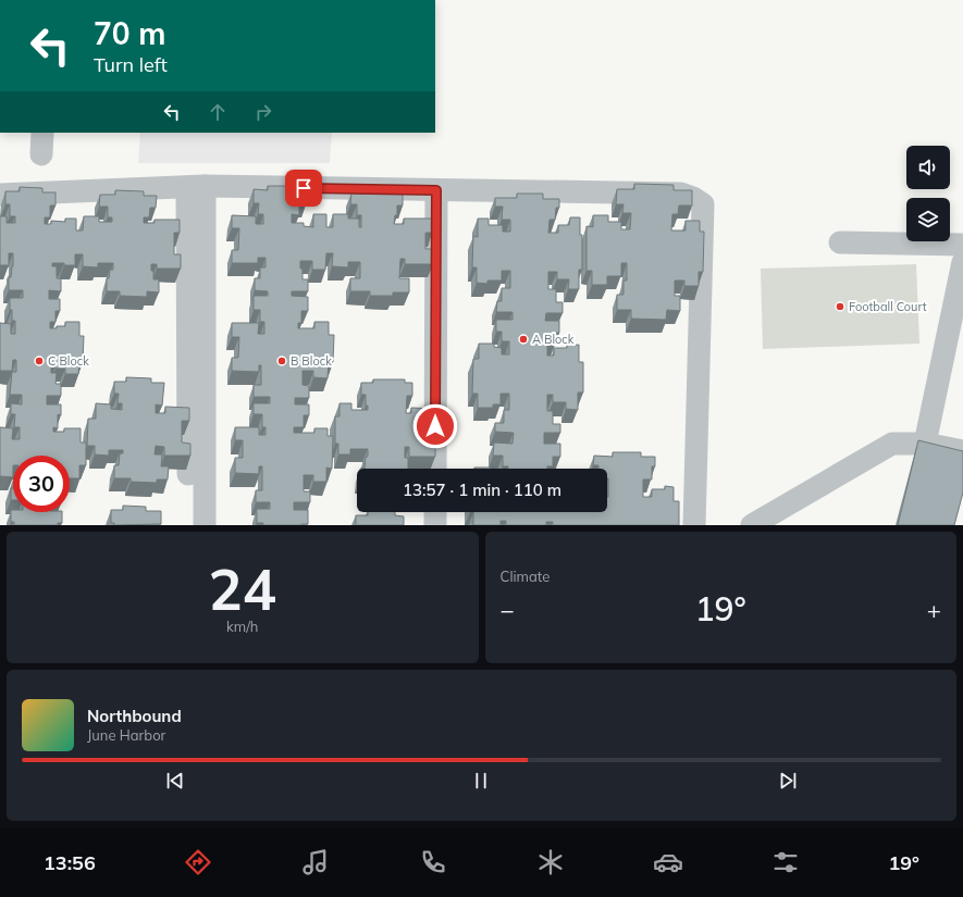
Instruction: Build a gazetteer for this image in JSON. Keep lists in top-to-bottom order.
{
  "places": [
    "Football Court",
    "A Block",
    "C Block",
    "B Block"
  ],
  "page": {
    "turn": ["70 m", "Turn left"],
    "limit": "30",
    "trip": "13:57 · 1 min · 110 m",
    "tile": [
      ["24", "km/h"],
      "Climate"
    ],
    "heat": ["−", "19°", "+"],
    "song": ["Northbound", "June Harbor"],
    "tabs": ["13:56", "19°"]
  }
}
